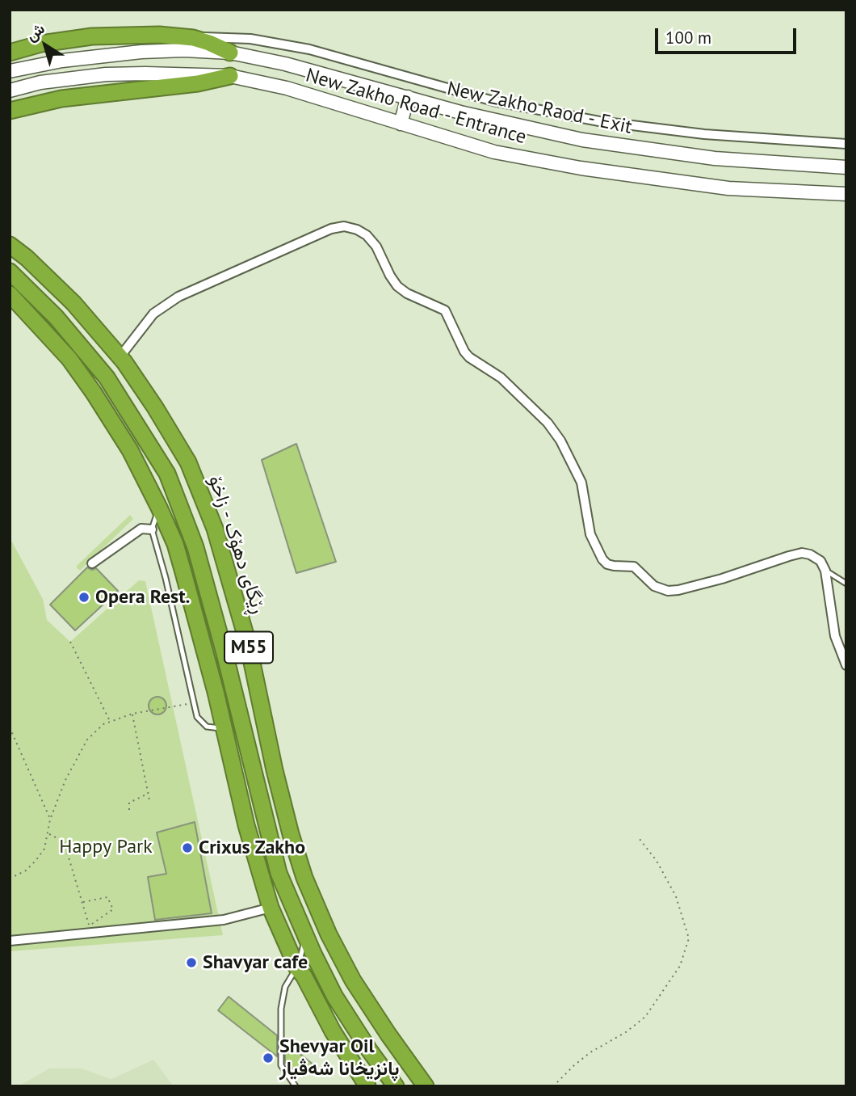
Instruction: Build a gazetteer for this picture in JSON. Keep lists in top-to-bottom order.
{
  "streets": {
    "highway": ["ڕێگای دهۆک - زاخۆ", "M55"],
    "main road": ["New Zakho Road - Entrance", "New Zakho Raod - Exit"]
  },
  "parks": ["Happy Park"],
  "places": [
    "Opera Rest.",
    "Crixus Zakho",
    "Shavyar cafe",
    "Shevyar Oil پانزيخانا شەڤيار"
  ],
  "scale_bar": "100 m",
  "north": "top left"
}
